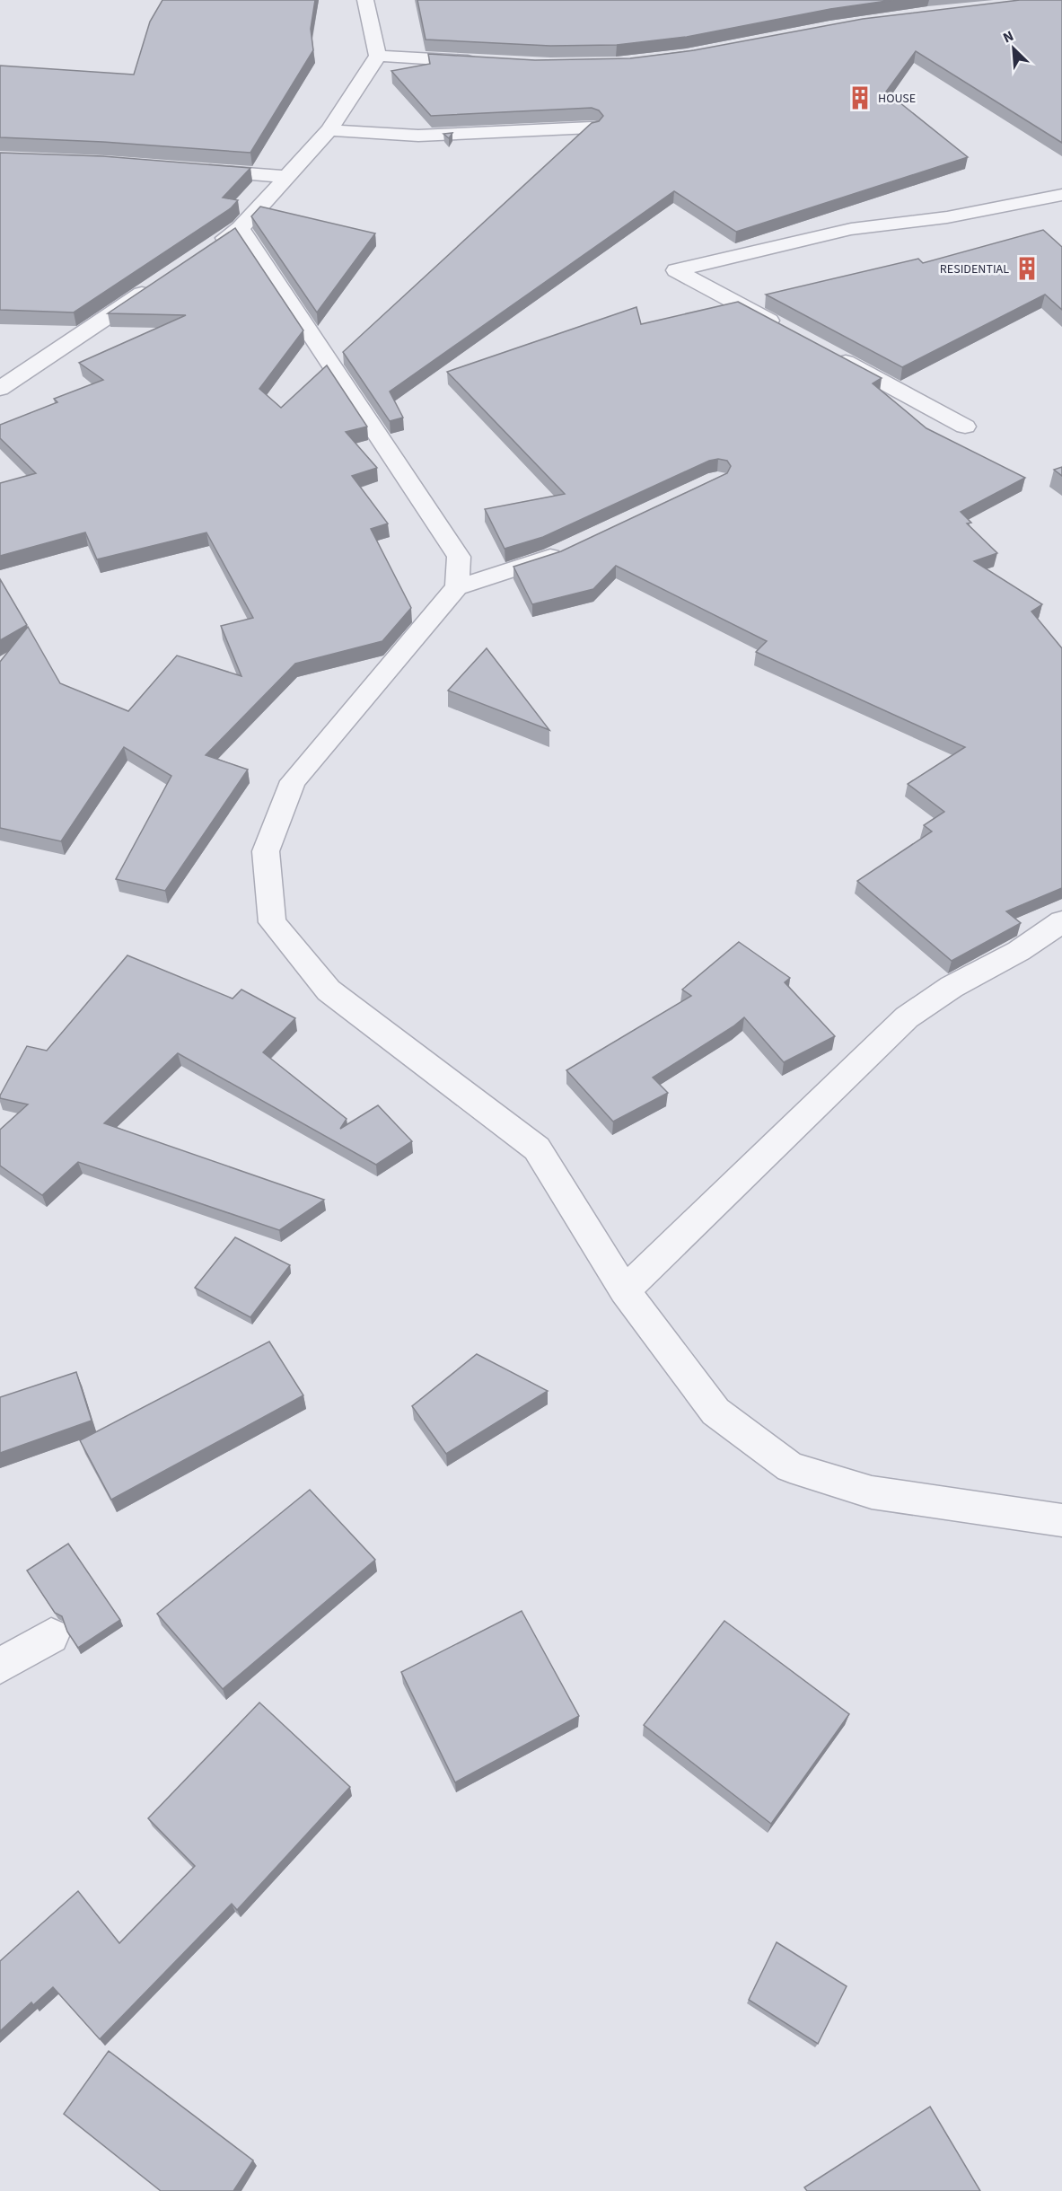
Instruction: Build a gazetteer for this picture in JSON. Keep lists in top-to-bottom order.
{
  "places": {
    "building": ["HOUSE", "RESIDENTIAL"]
  },
  "north": "top left"
}
